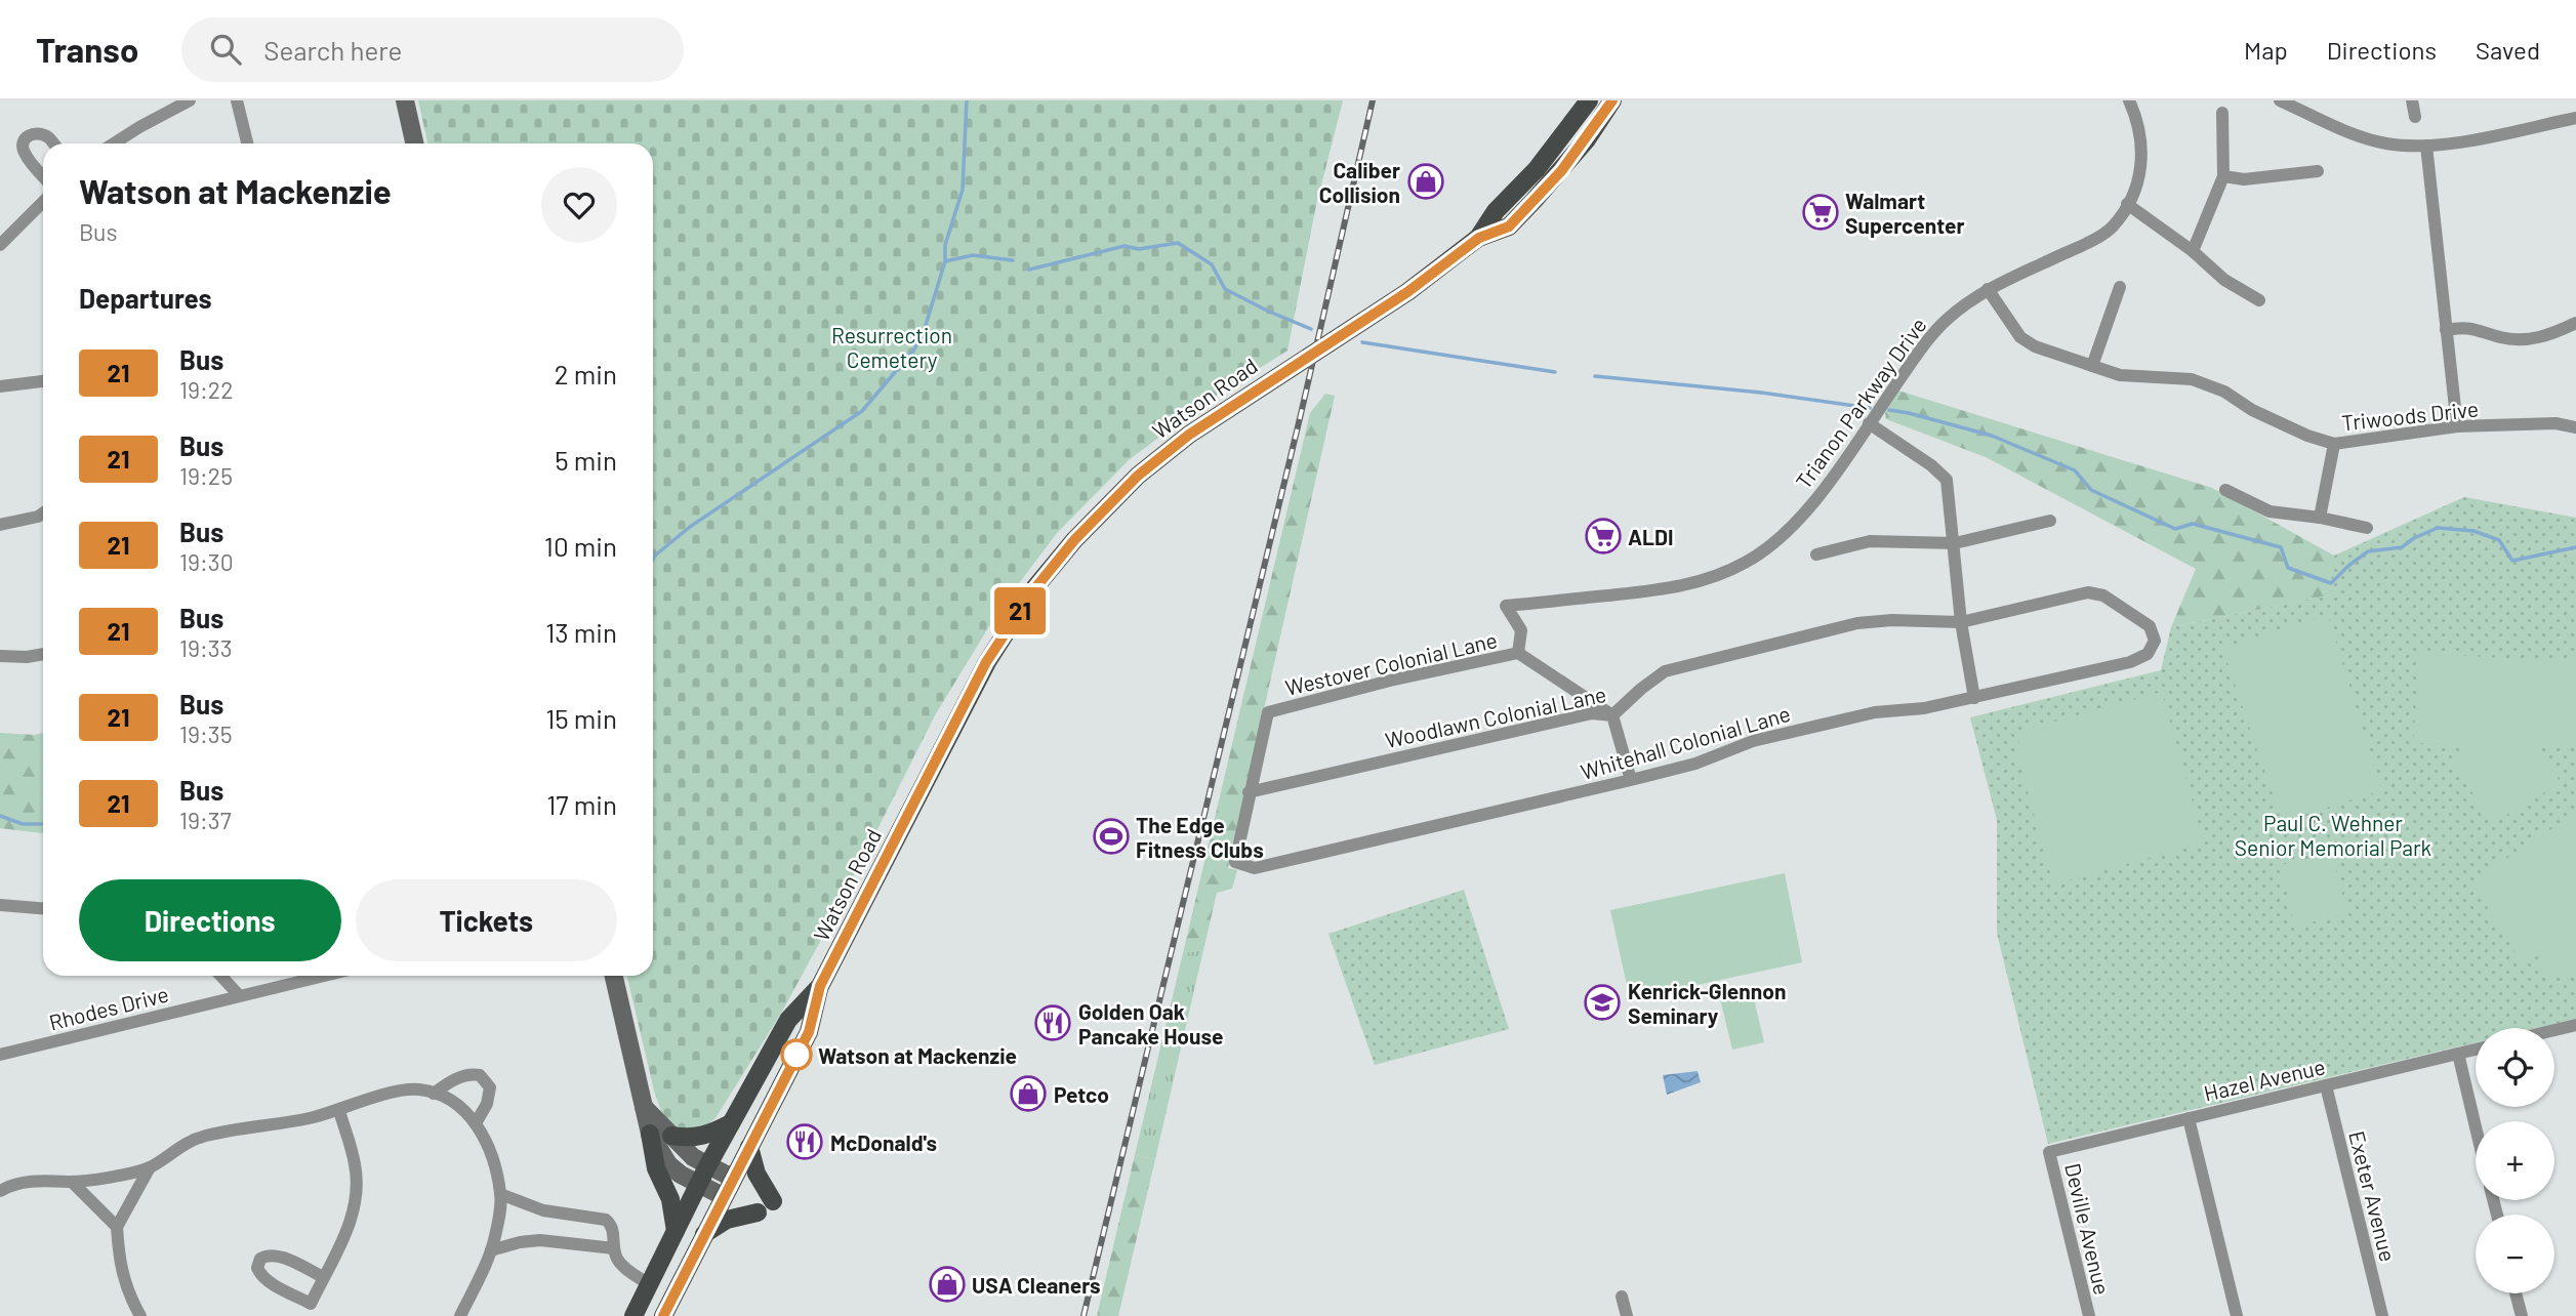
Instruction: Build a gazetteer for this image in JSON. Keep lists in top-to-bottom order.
{
  "streets": {
    "main road": ["Watson Road"],
    "street": [
      "Trianon Parkway Drive",
      "Triwoods Drive",
      "Westover Colonial Lane",
      "Woodlawn Colonial Lane",
      "Whitehall Colonial Lane",
      "Rhodes Drive",
      "Hazel Avenue",
      "Exeter Avenue",
      "Deville Avenue"
    ]
  },
  "crossings": [
    ["Trianon Parkway Drive", "Triwoods Drive"],
    ["Trianon Parkway Drive", "Westover Colonial Lane"],
    ["Westover Colonial Lane", "Woodlawn Colonial Lane"],
    ["Westover Colonial Lane", "Whitehall Colonial Lane"],
    ["Woodlawn Colonial Lane", "Whitehall Colonial Lane"],
    ["Hazel Avenue", "Exeter Avenue"],
    ["Hazel Avenue", "Deville Avenue"]
  ],
  "parks": ["Resurrection Cemetery", "Paul C. Wehner Senior Memorial Park"],
  "places": {
    "shop": ["Caliber Collision", "Petco", "USA Cleaners"],
    "supermarket": ["Walmart Supercenter", "ALDI"],
    "sports": ["The Edge Fitness Clubs"],
    "school or university": ["Kenrick-Glennon Seminary"],
    "restaurant": ["Golden Oak Pancake House", "McDonald's"],
    "other": ["Watson at Mackenzie"]
  },
  "lines": ["bus line 21"],
  "page": {
    "header": "Transo",
    "search": "Search here",
    "nav": ["Map", "Directions", "Saved"],
    "on_map": "21",
    "heading": [
      ["Watson at Mackenzie", "Bus"],
      "Departures"
    ],
    "list": [
      {
        "mark": "21",
        "name": "Bus",
        "note": "19:22",
        "value": "2 min"
      },
      {
        "mark": "21",
        "name": "Bus",
        "note": "19:25",
        "value": "5 min"
      },
      {
        "mark": "21",
        "name": "Bus",
        "note": "19:30",
        "value": "10 min"
      },
      {
        "mark": "21",
        "name": "Bus",
        "note": "19:33",
        "value": "13 min"
      },
      {
        "mark": "21",
        "name": "Bus",
        "note": "19:35",
        "value": "15 min"
      },
      {
        "mark": "21",
        "name": "Bus",
        "note": "19:37",
        "value": "17 min"
      }
    ],
    "buttons": ["Directions", "Tickets"],
    "map_buttons": ["+", "−"]
  }
}
